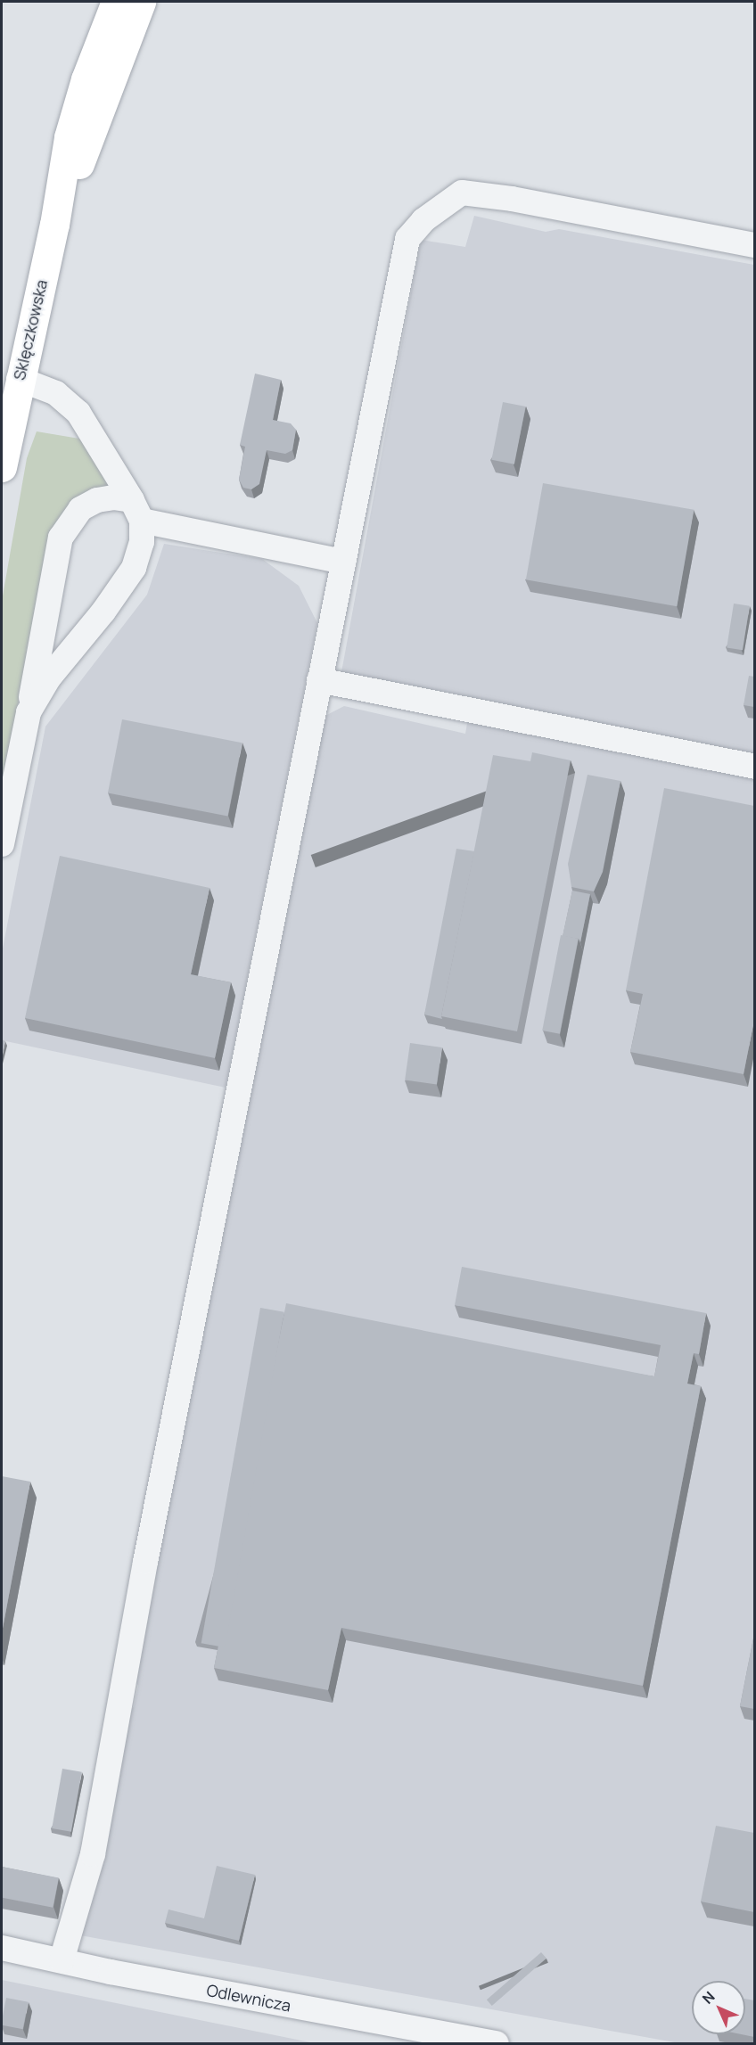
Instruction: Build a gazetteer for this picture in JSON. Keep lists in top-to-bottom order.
{
  "streets": {
    "main road": ["Sklęczkowska"],
    "street": ["Odlewnicza"]
  },
  "north": "top left"
}
